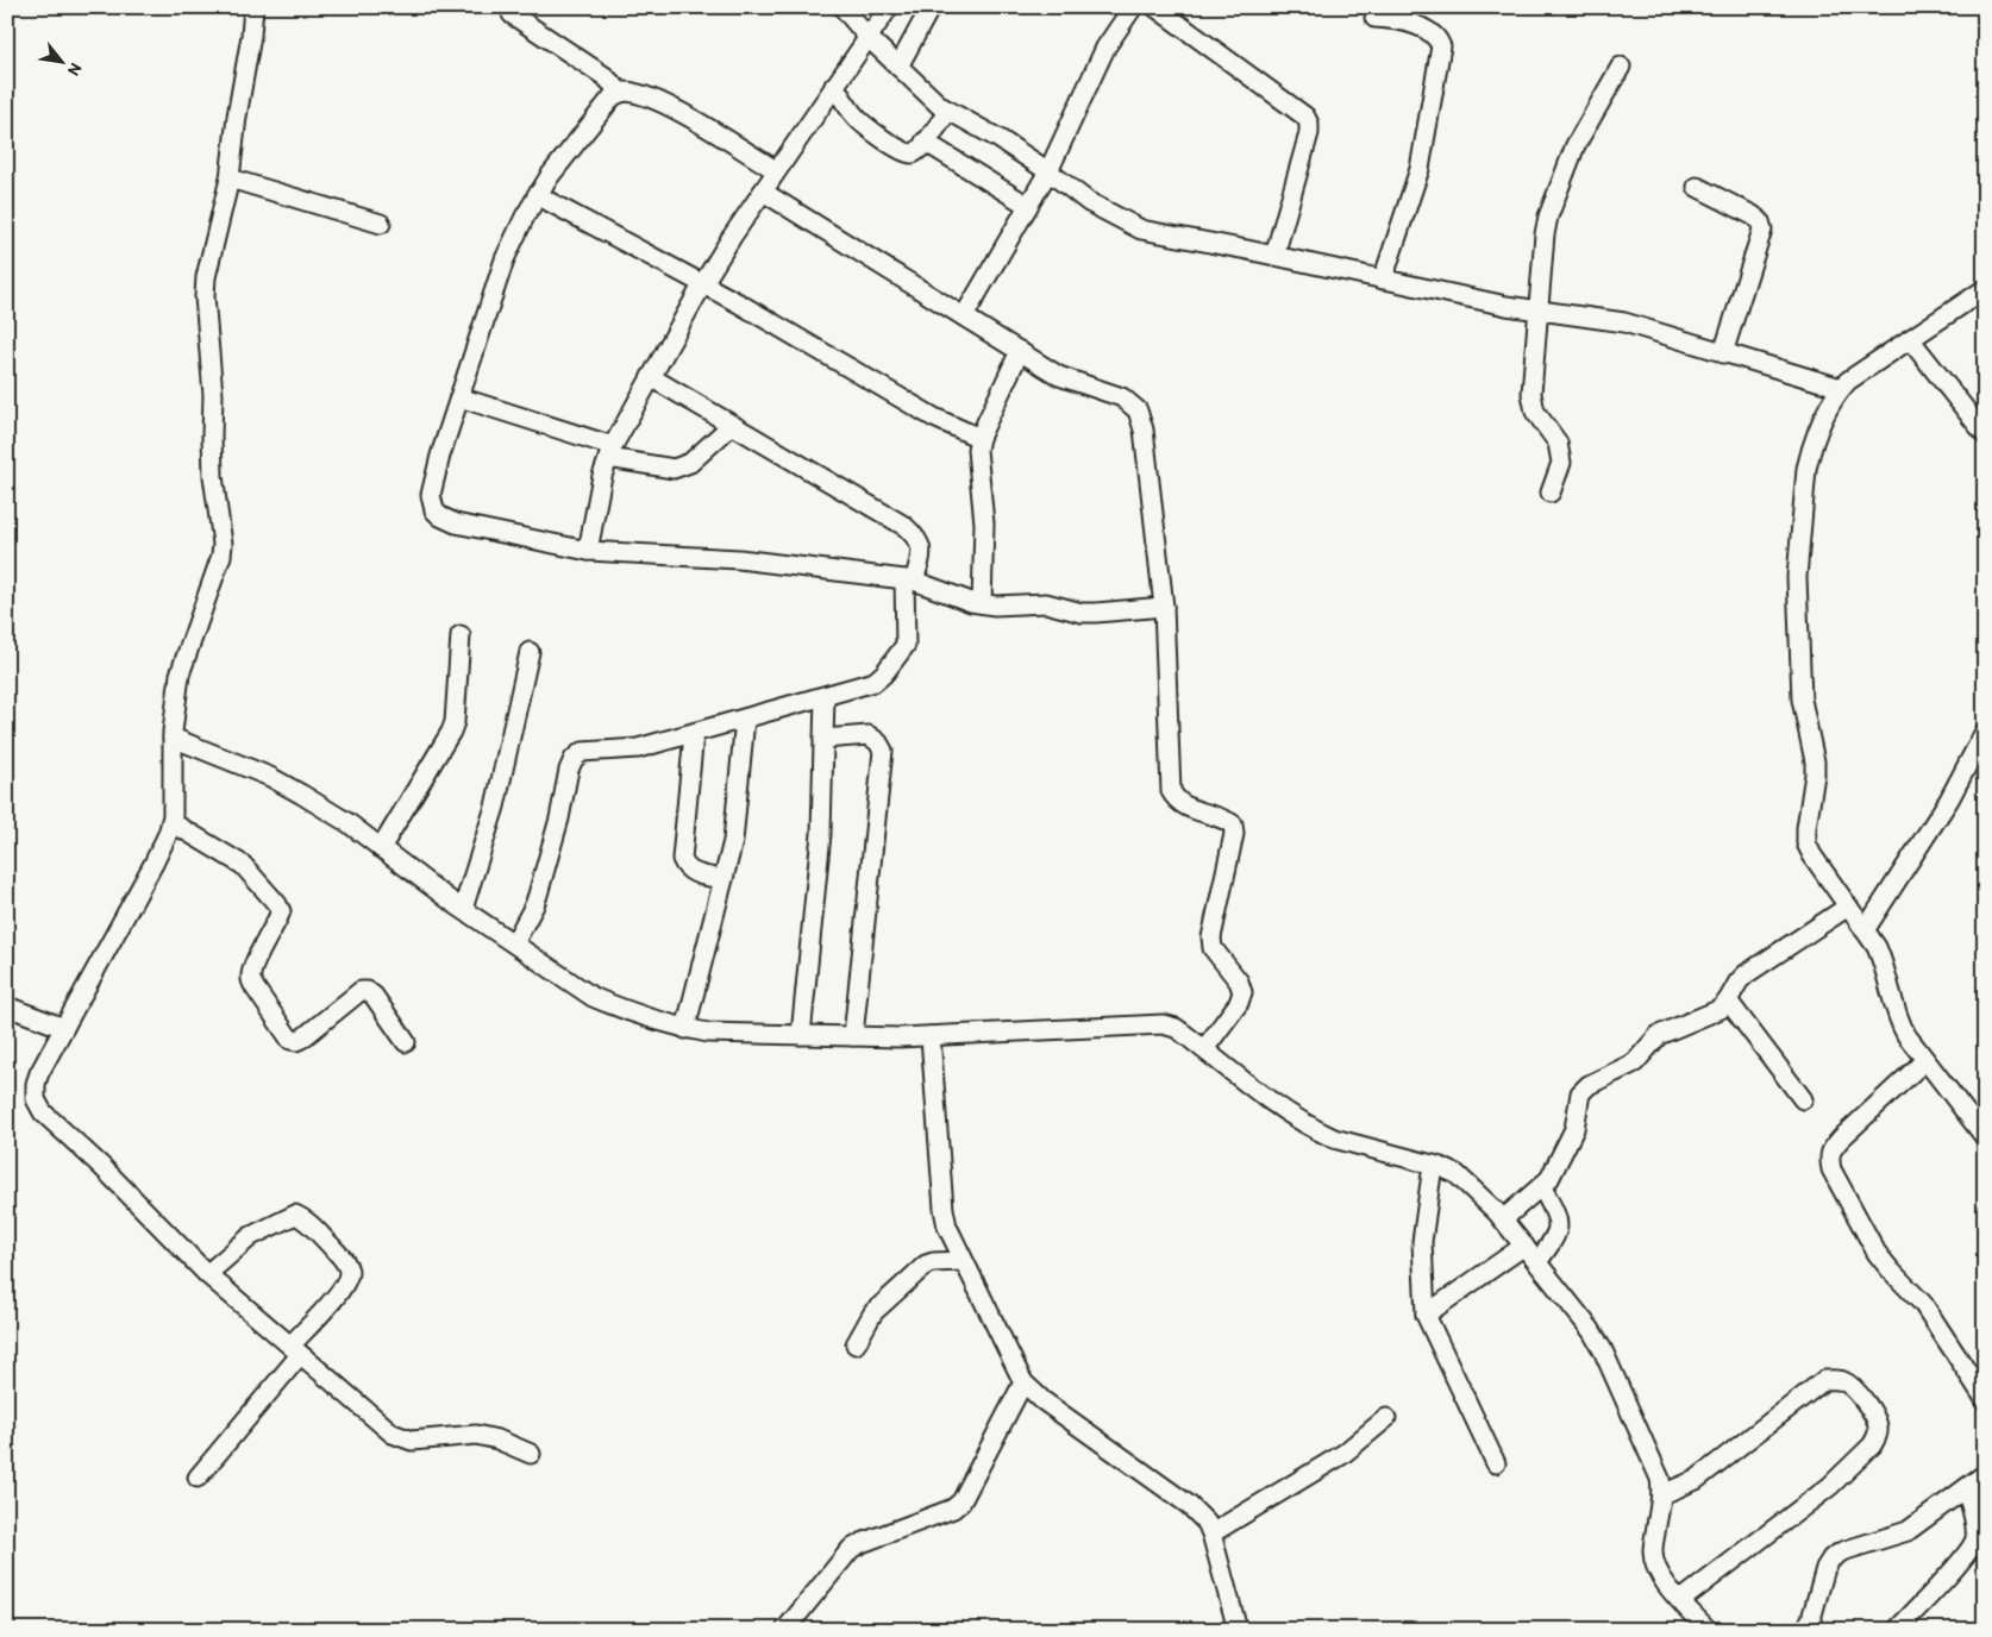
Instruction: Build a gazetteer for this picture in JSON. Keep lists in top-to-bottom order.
{
  "north": "bottom right"
}
